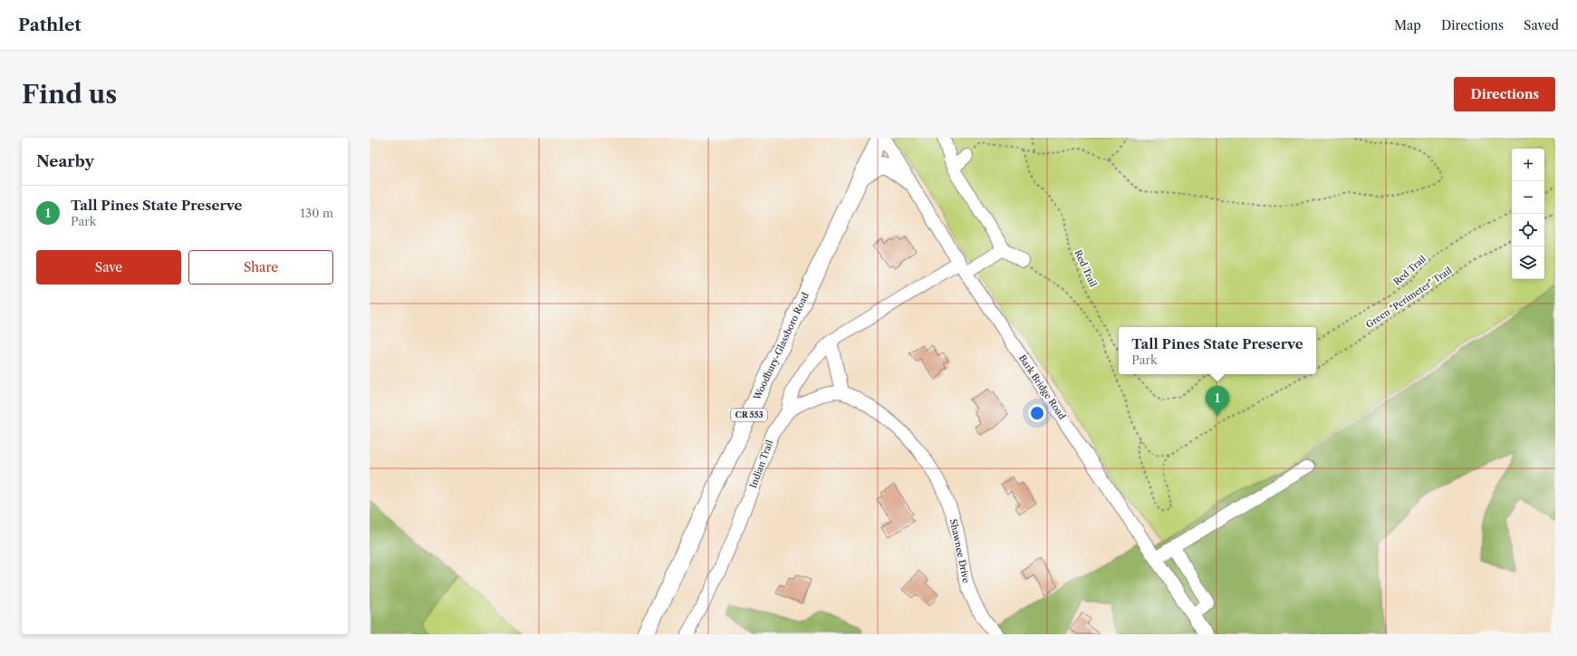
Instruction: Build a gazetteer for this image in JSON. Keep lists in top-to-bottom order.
{
  "streets": {
    "main road": ["Woodbury-Glassboro Road", "CR 553"],
    "street": ["Bark Bridge Road", "Indian Trail", "Shawnee Drive"],
    "path": ["Red Trail", "Green \"Perimeter\" Trail"]
  },
  "crossings": [
    ["Bark Bridge Road", "Indian Trail"]
  ],
  "page": {
    "header": "Pathlet",
    "nav": ["Map", "Directions", "Saved"],
    "buttons": [
      "Directions",
      ["Save", "Share"]
    ],
    "title": "Find us",
    "heading": "Nearby",
    "map_buttons": ["+", "−"],
    "list": [
      {
        "mark": "1",
        "name": "Tall Pines State Preserve",
        "note": "Park",
        "value": "130 m"
      }
    ],
    "popup": ["Tall Pines State Preserve", "Park"],
    "pins": "1"
  }
}
